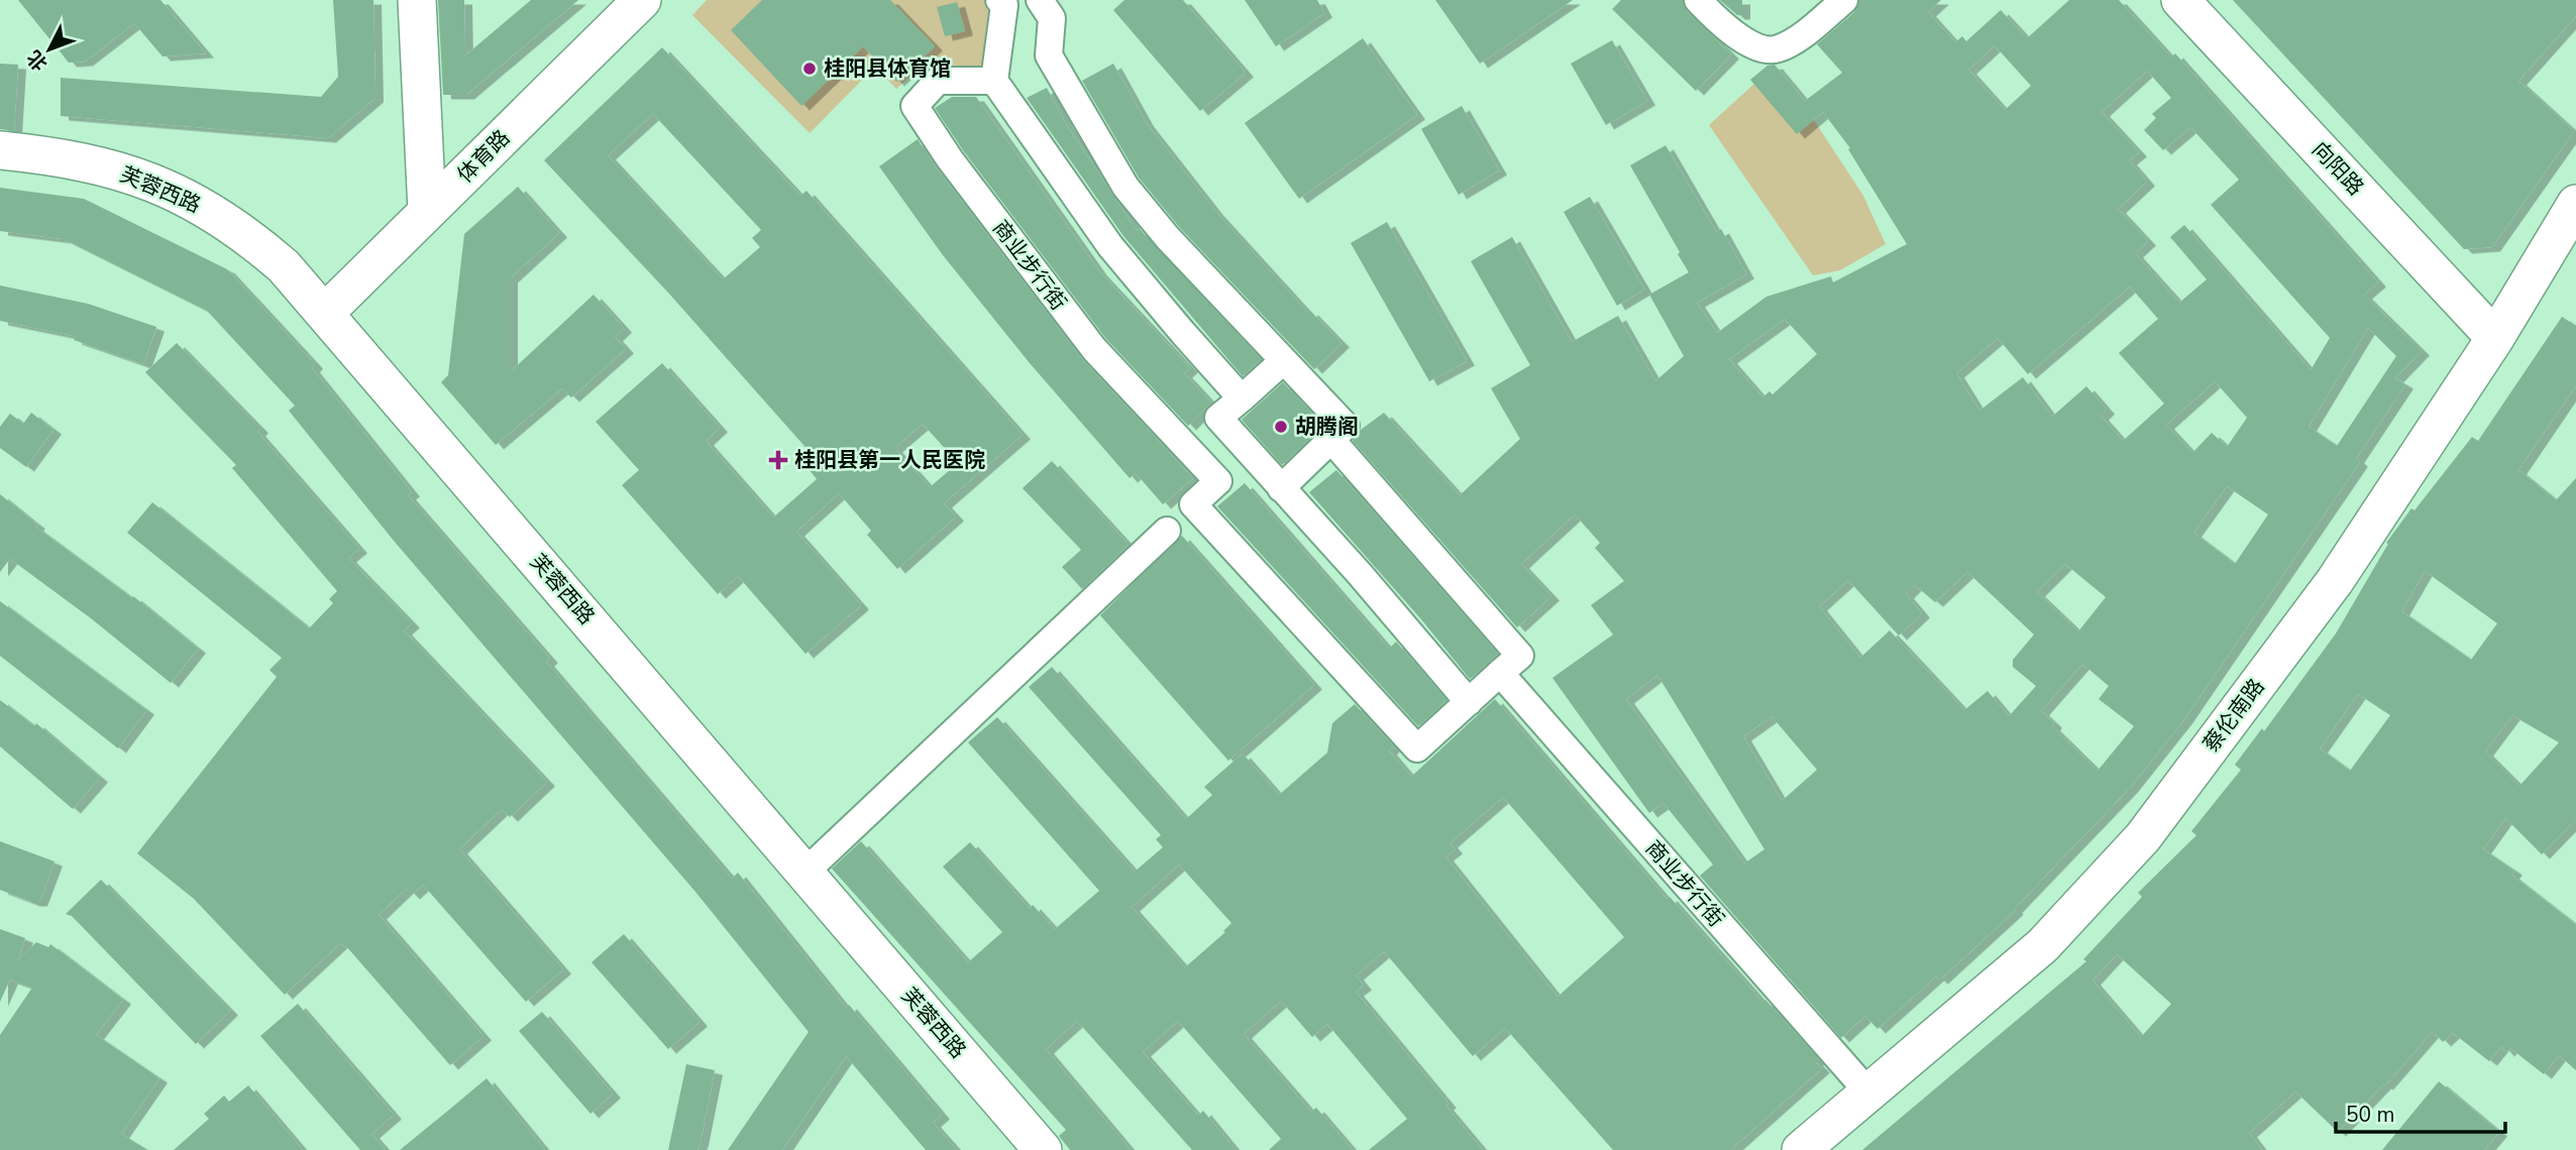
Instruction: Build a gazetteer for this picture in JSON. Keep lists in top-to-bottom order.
{
  "streets": {
    "street": [
      "体育路",
      "向阳路",
      "芙蓉西路",
      "商业步行街",
      "蔡伦南路"
    ]
  },
  "crossings": [
    ["体育路", "芙蓉西路"],
    ["向阳路", "蔡伦南路"],
    ["商业步行街", "蔡伦南路"]
  ],
  "places": {
    "other": ["桂阳县体育馆", "胡腾阁"],
    "health": ["桂阳县第一人民医院"]
  },
  "scale_bar": "50 m",
  "north": "bottom left"
}
